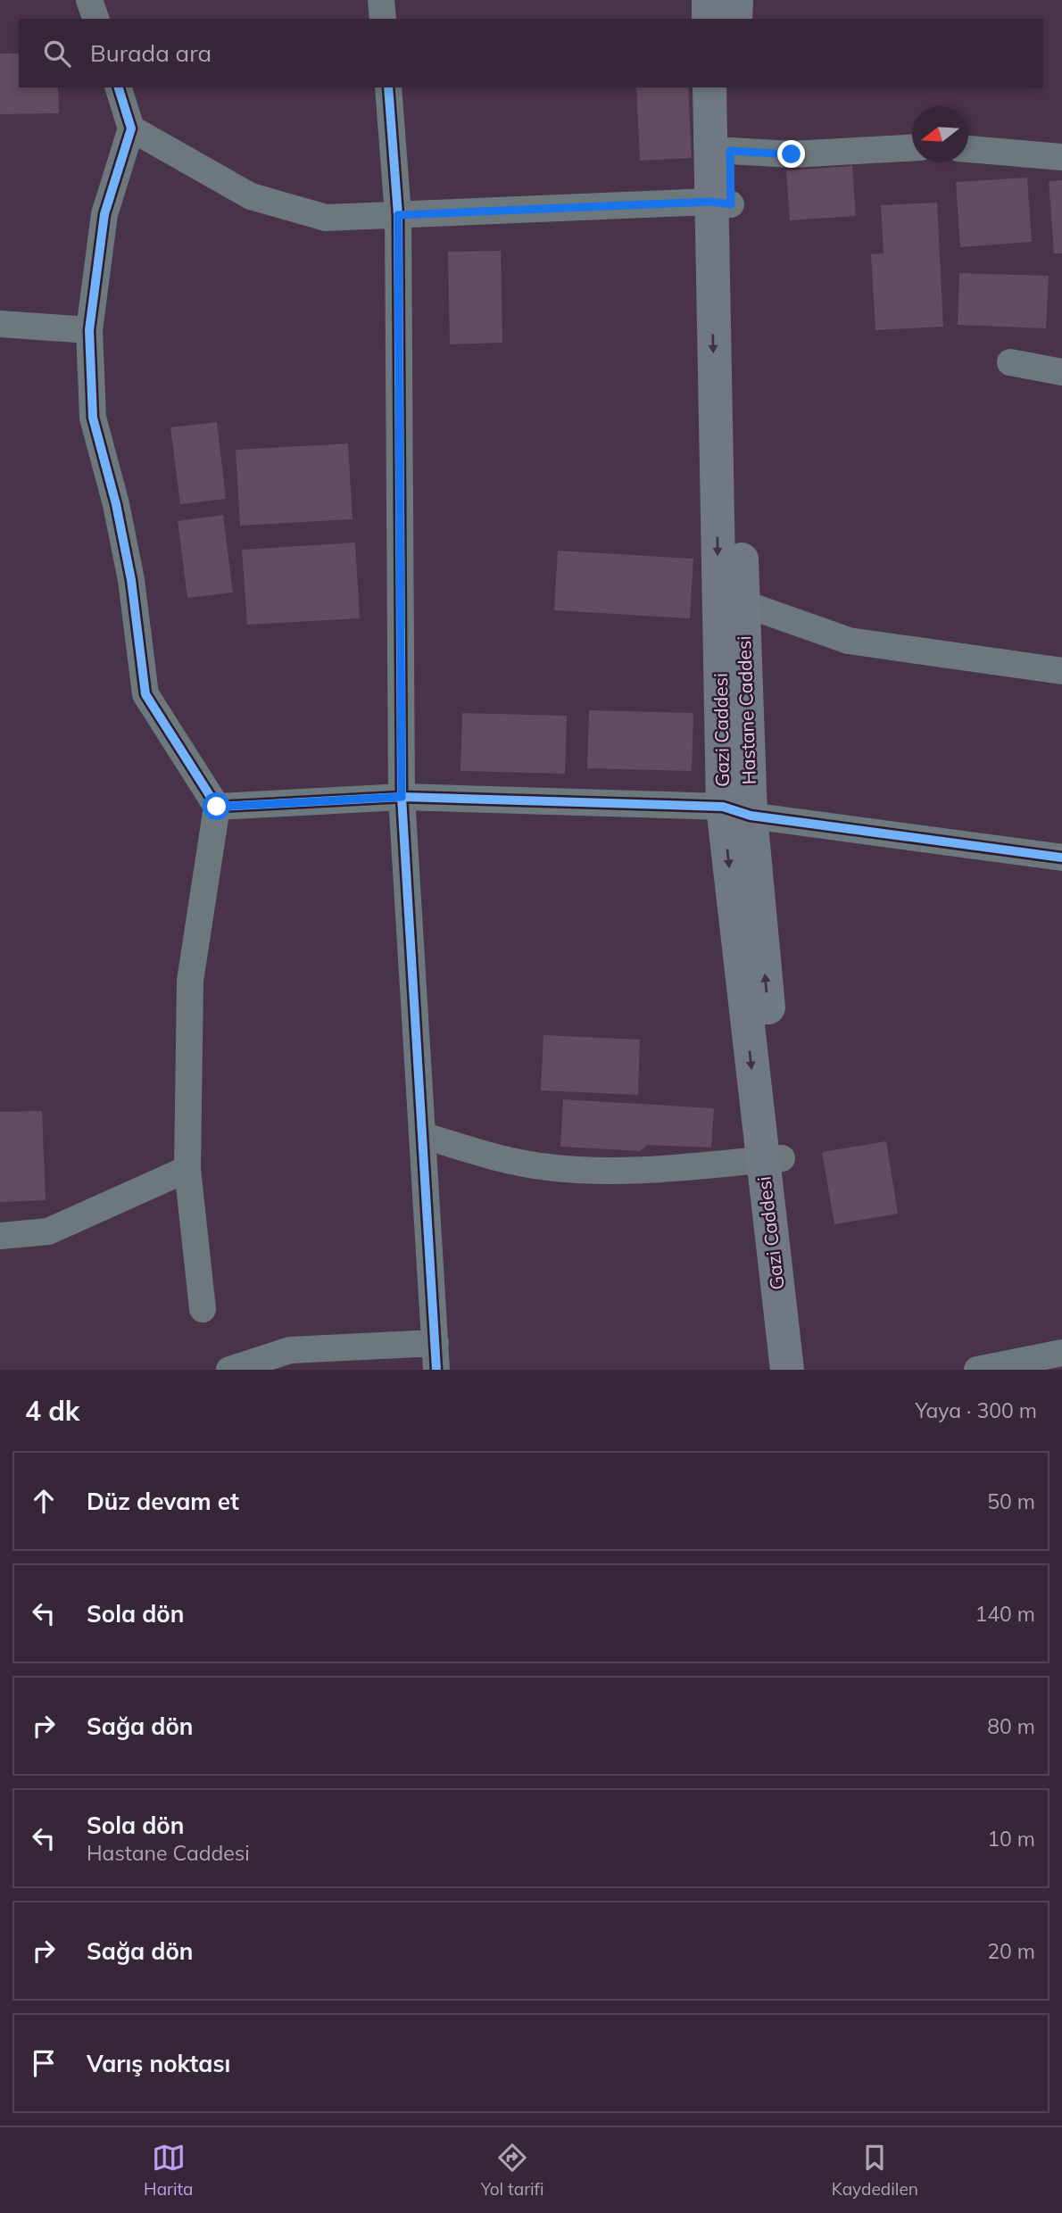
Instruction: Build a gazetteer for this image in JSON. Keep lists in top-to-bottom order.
{
  "streets": {
    "main road": ["Hastane Caddesi", "Gazi Caddesi"]
  },
  "crossings": [
    ["Hastane Caddesi", "Gazi Caddesi"]
  ],
  "one_way": ["Gazi Caddesi"],
  "north": "left",
  "page": {
    "search": "Burada ara",
    "heading": ["4 dk", "Yaya · 300 m"],
    "list": [
      ["Düz devam et", "50 m"],
      ["Sola dön", "140 m"],
      ["Sağa dön", "80 m"],
      ["Sola dön", "Hastane Caddesi", "10 m"],
      ["Sağa dön", "20 m"],
      "Varış noktası"
    ],
    "nav": ["Harita", "Yol tarifi", "Kaydedilen"]
  }
}
